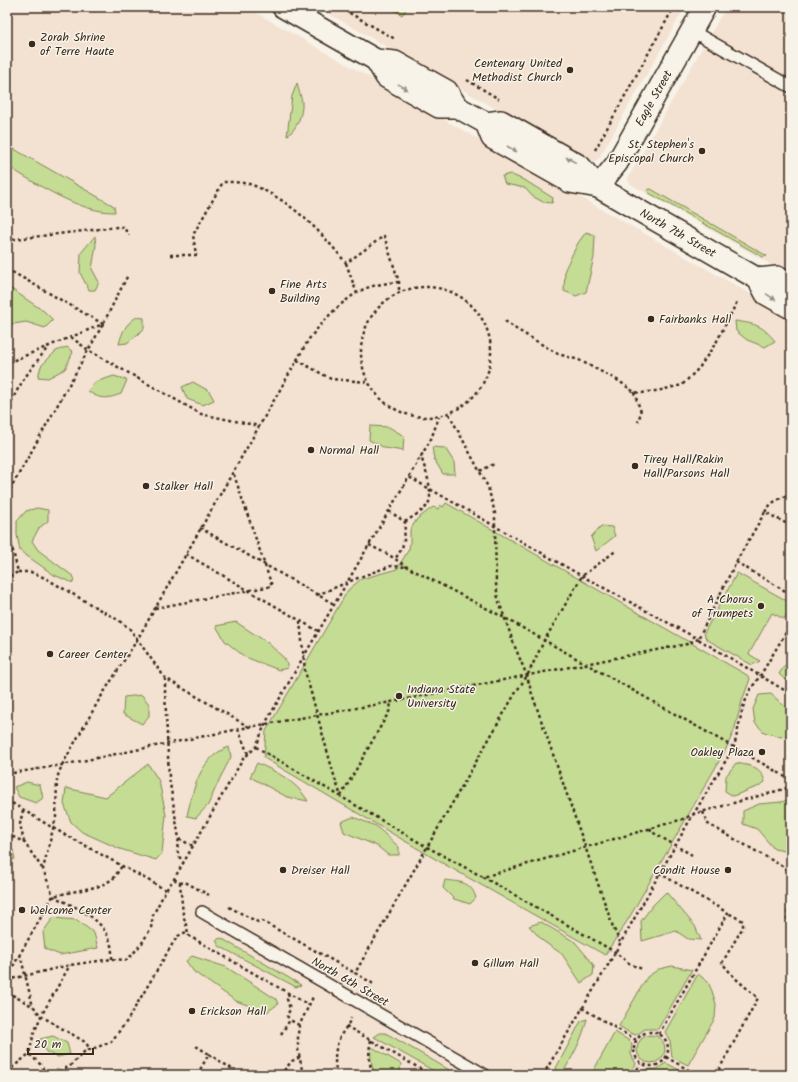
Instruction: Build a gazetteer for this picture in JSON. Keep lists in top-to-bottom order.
{
  "streets": {
    "street": ["Eagle Street", "North 7th Street"],
    "lane": ["North 6th Street"]
  },
  "crossings": [
    ["Eagle Street", "North 7th Street"]
  ],
  "places": [
    "Zorah Shrine of Terre Haute",
    "Centenary United Methodist Church",
    "St. Stephen's Episcopal Church",
    "Fine Arts Building",
    "Fairbanks Hall",
    "Normal Hall",
    "Tirey Hall/Rakin Hall/Parsons Hall",
    "Stalker Hall",
    "A Chorus of Trumpets",
    "Career Center",
    "Indiana State University",
    "Oakley Plaza",
    "Dreiser Hall",
    "Condit House",
    "Welcome Center",
    "Gillum Hall",
    "Erickson Hall"
  ],
  "scale_bar": "20 m"
}
